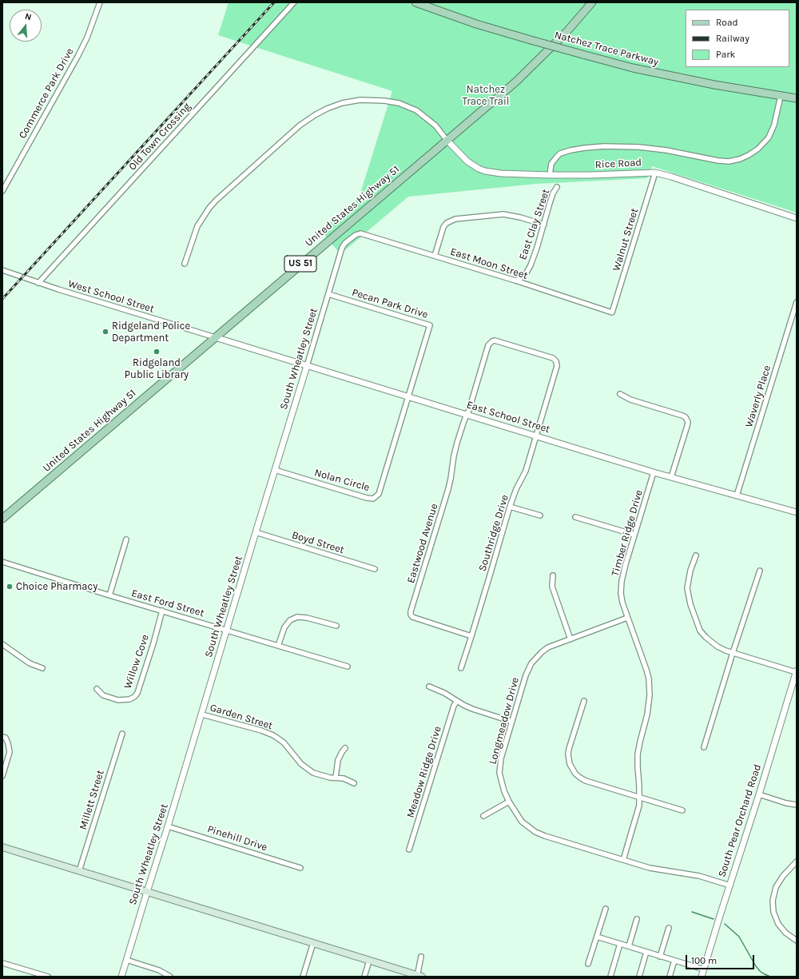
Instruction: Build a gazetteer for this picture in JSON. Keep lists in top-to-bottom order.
{
  "streets": {
    "main road": ["Natchez Trace Parkway", "United States Highway 51", "US 51"],
    "street": [
      "Commerce Park Drive",
      "Old Town Crossing",
      "Rice Road",
      "East Clay Street",
      "Walnut Street",
      "East Moon Street",
      "West School Street",
      "Pecan Park Drive",
      "South Wheatley Street",
      "Waverly Place",
      "East School Street",
      "Nolan Circle",
      "Southridge Drive",
      "Timber Ridge Drive",
      "Boyd Street",
      "Eastwood Avenue",
      "East Ford Street",
      "Willow Cove",
      "Garden Street",
      "Longmeadow Drive",
      "Meadow Ridge Drive",
      "Millett Street",
      "South Pear Orchard Road",
      "Pinehill Drive"
    ]
  },
  "crossings": [
    ["Old Town Crossing", "West School Street"],
    ["Rice Road", "United States Highway 51"],
    ["Rice Road", "Walnut Street"],
    ["United States Highway 51", "West School Street"],
    ["United States Highway 51", "East School Street"],
    ["East Clay Street", "East Moon Street"],
    ["Walnut Street", "East Moon Street"],
    ["East Moon Street", "South Wheatley Street"],
    ["West School Street", "East School Street"],
    ["Pecan Park Drive", "South Wheatley Street"],
    ["Pecan Park Drive", "East School Street"],
    ["Pecan Park Drive", "Nolan Circle"],
    ["South Wheatley Street", "East School Street"],
    ["South Wheatley Street", "Nolan Circle"],
    ["South Wheatley Street", "Boyd Street"],
    ["South Wheatley Street", "East Ford Street"],
    ["South Wheatley Street", "Garden Street"],
    ["South Wheatley Street", "Pinehill Drive"],
    ["Waverly Place", "East School Street"],
    ["East School Street", "Nolan Circle"],
    ["East School Street", "Southridge Drive"],
    ["East School Street", "Timber Ridge Drive"],
    ["East School Street", "Eastwood Avenue"],
    ["Southridge Drive", "Eastwood Avenue"],
    ["Timber Ridge Drive", "Longmeadow Drive"],
    ["East Ford Street", "Willow Cove"],
    ["Longmeadow Drive", "South Pear Orchard Road"]
  ],
  "parks": ["Natchez Trace Trail"],
  "places": ["Ridgeland Police Department", "Ridgeland Public Library", "Choice Pharmacy"],
  "legend": ["Road", "Railway", "Park"],
  "scale_bar": "100 m",
  "north": "top"
}
